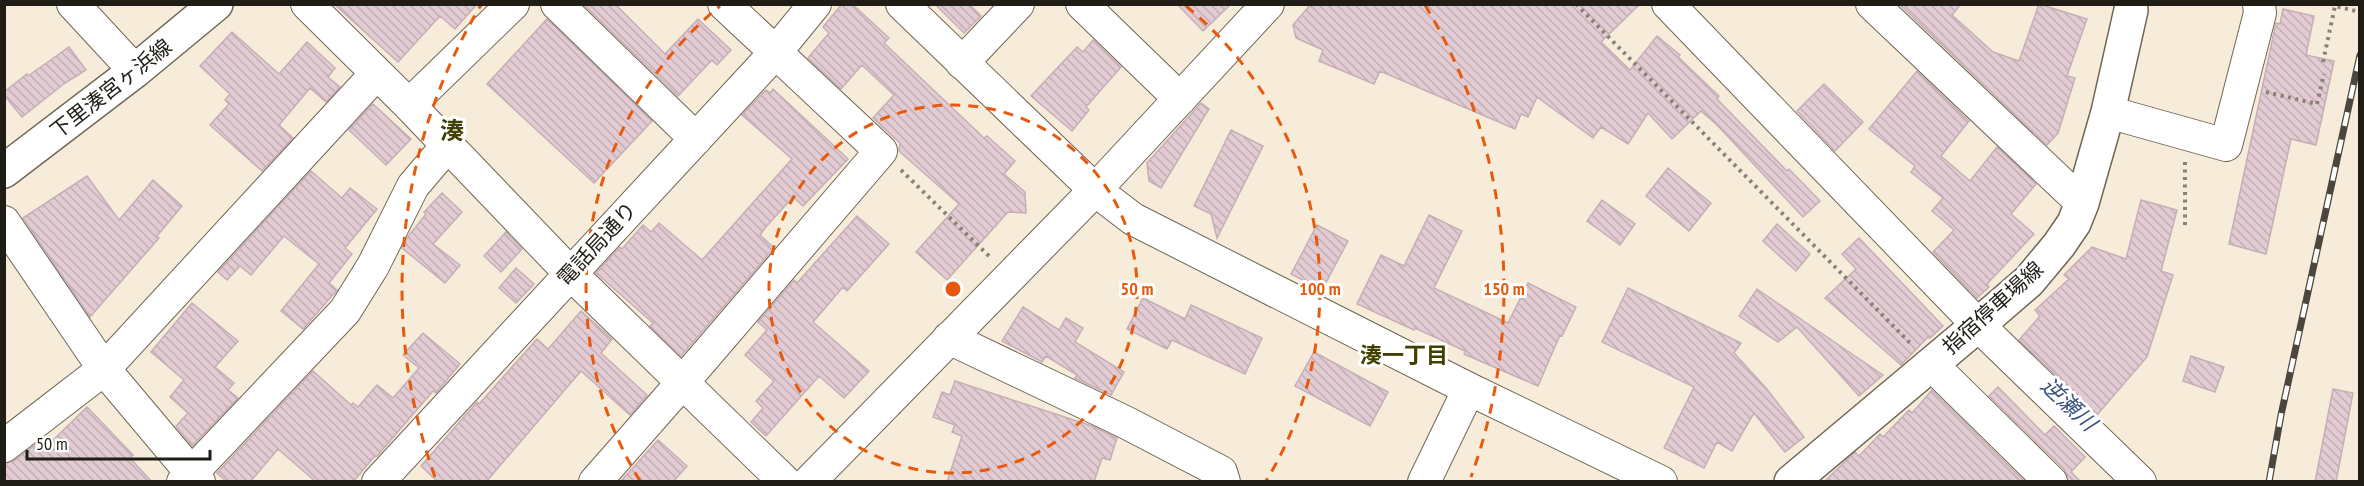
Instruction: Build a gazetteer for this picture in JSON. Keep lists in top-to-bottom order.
{
  "streets": {
    "main road": ["下里湊宮ヶ浜線", "指宿停車場線"],
    "street": ["電話局通り"]
  },
  "districts": ["湊", "湊一丁目"],
  "water": ["逆瀬川"],
  "scale_bar": "50 m",
  "rings": ["50 m", "100 m", "150 m"]
}
